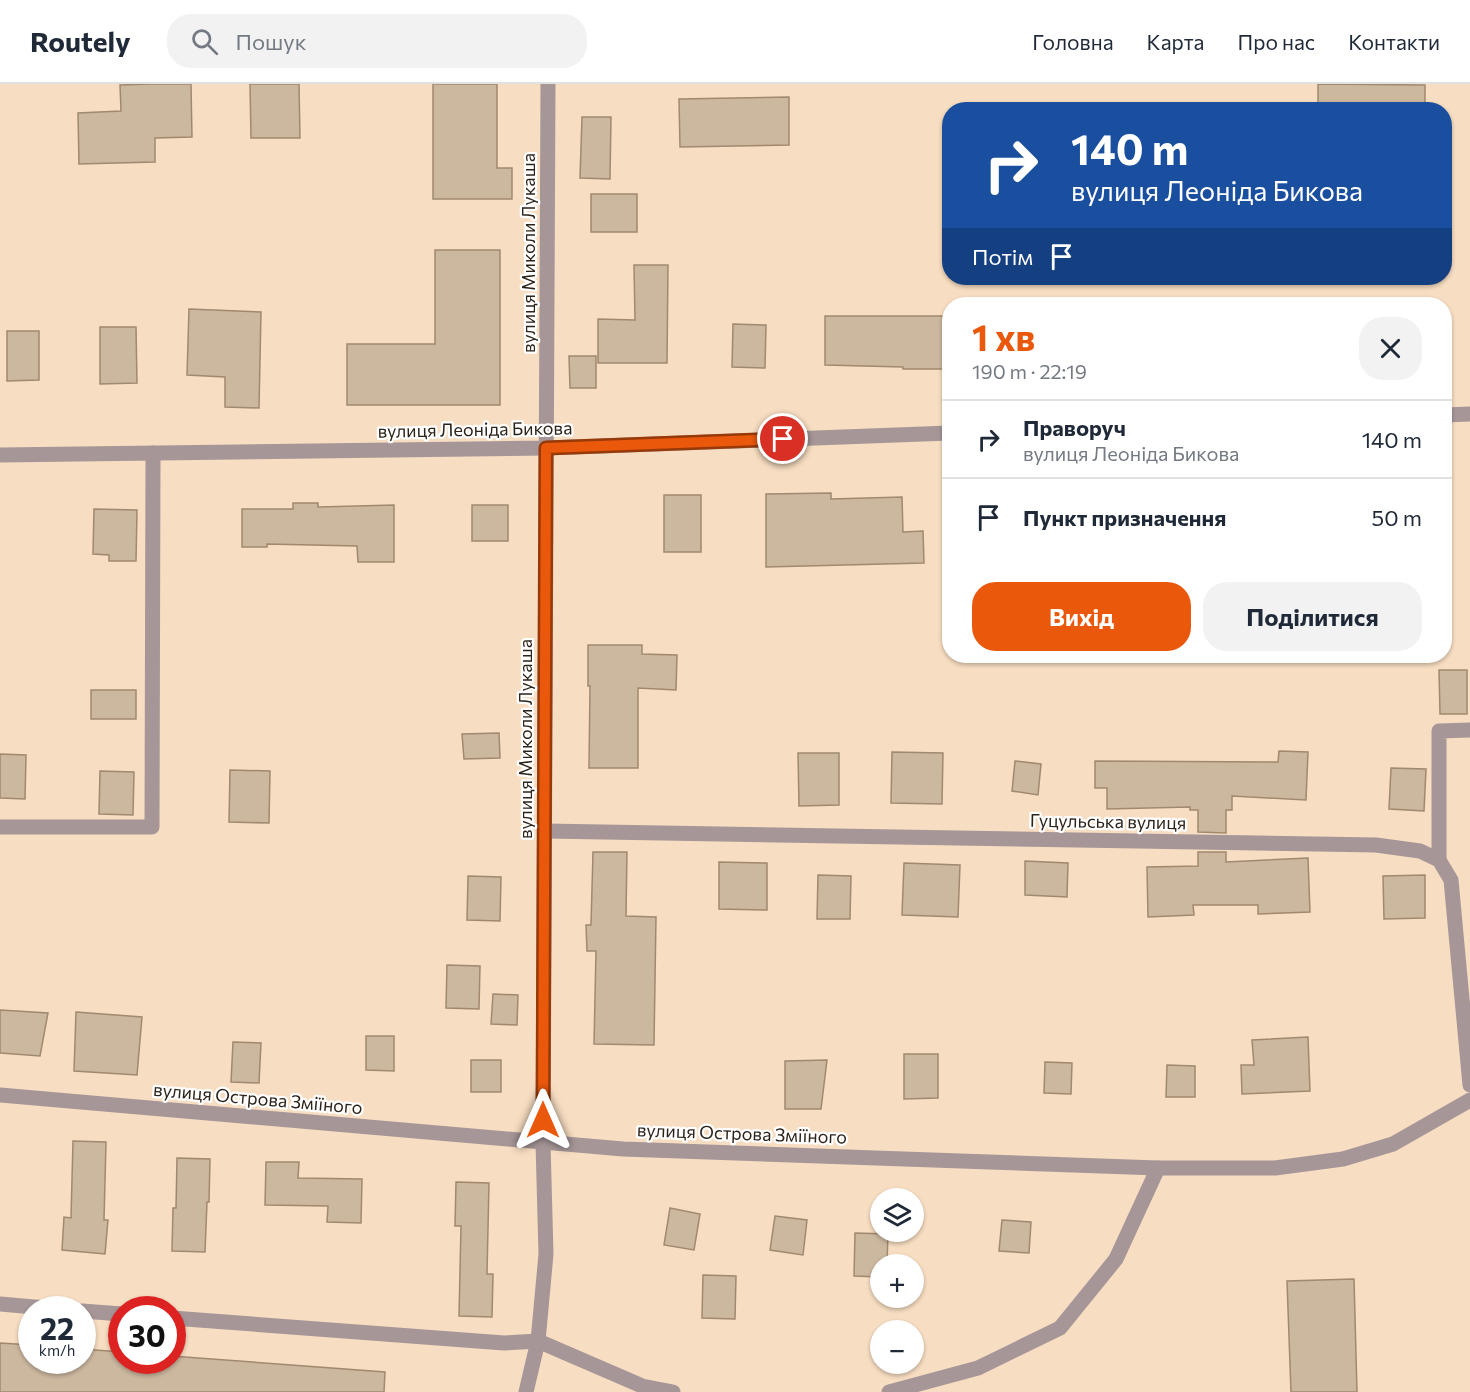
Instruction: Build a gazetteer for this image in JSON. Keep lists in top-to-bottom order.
{
  "streets": {
    "street": [
      "вулиця Миколи Лукаша",
      "вулиця Леоніда Бикова",
      "Гуцульська вулиця",
      "вулиця Острова Зміїного"
    ]
  },
  "crossings": [
    ["вулиця Миколи Лукаша", "вулиця Леоніда Бикова"],
    ["вулиця Миколи Лукаша", "Гуцульська вулиця"],
    ["вулиця Миколи Лукаша", "вулиця Острова Зміїного"]
  ],
  "page": {
    "header": "Routely",
    "search": "Пошук",
    "nav": [
      "Головна",
      "Карта",
      "Про нас",
      "Контакти"
    ],
    "turn": ["140 m", "вулиця Леоніда Бикова"],
    "then": "Потім",
    "heading": ["1 хв", "190 m · 22:19"],
    "list": [
      {
        "name": "Праворуч",
        "note": "вулиця Леоніда Бикова",
        "value": "140 m"
      },
      {
        "name": "Пункт призначення",
        "value": "50 m"
      }
    ],
    "buttons": ["Вихід", "Поділитися"],
    "map_buttons": ["+", "−"],
    "speed": "22 km/h",
    "limit": "30"
  }
}
